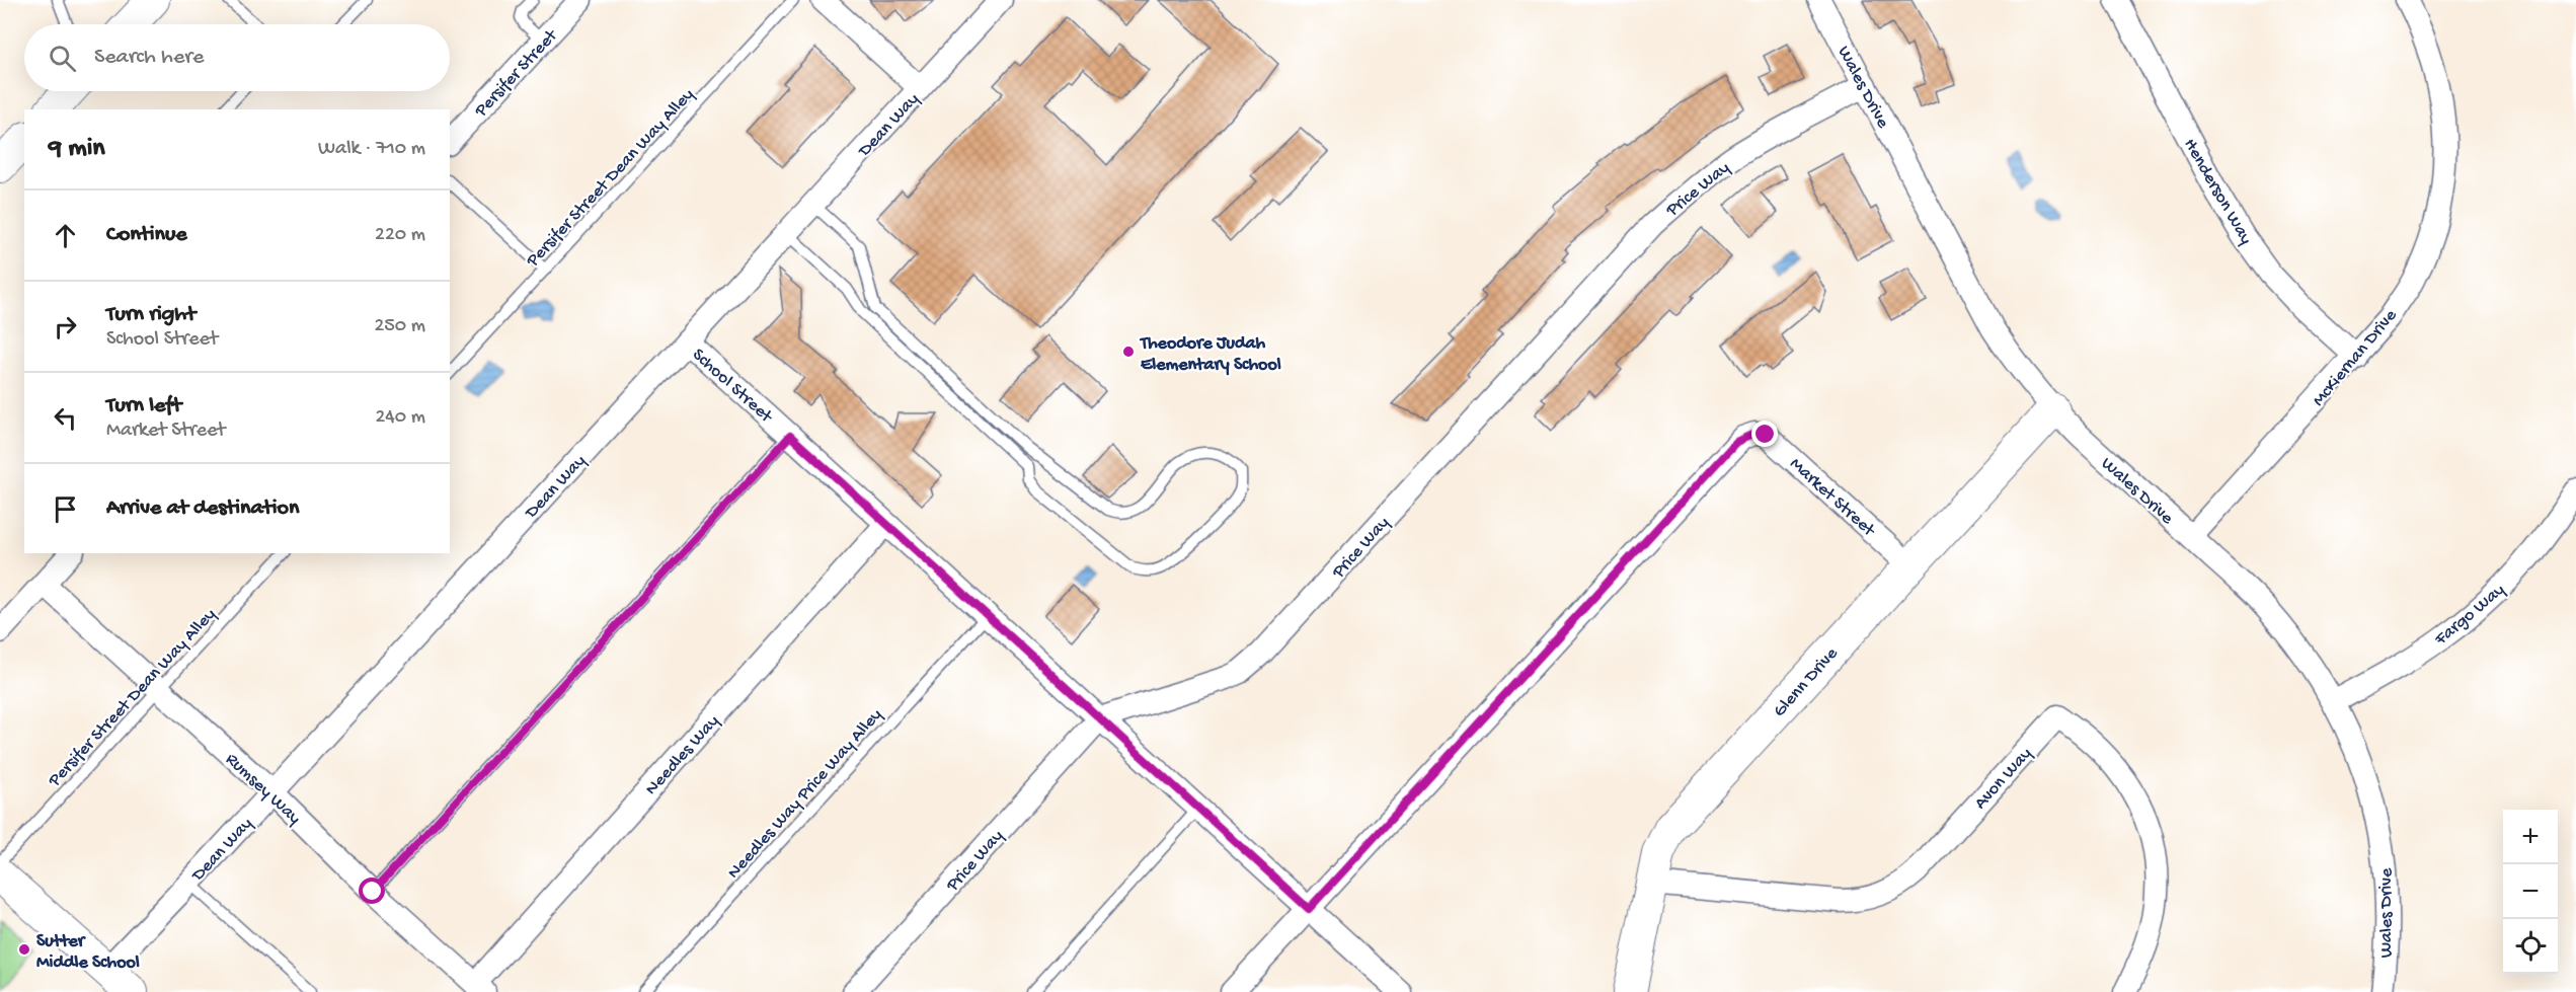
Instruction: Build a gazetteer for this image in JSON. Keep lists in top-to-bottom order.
{
  "streets": {
    "street": [
      "Persifer Street",
      "Wales Drive",
      "Dean Way",
      "Price Way",
      "Henderson Way",
      "McKiernan Drive",
      "School Street",
      "Market Street",
      "Fargo Way",
      "Glenn Drive",
      "Needles Way",
      "Avon Way",
      "Rumsey Way"
    ],
    "lane": ["Persifer Street Dean Way Alley", "Needles Way Price Way Alley"]
  },
  "crossings": [
    ["Wales Drive", "Price Way"],
    ["Wales Drive", "McKiernan Drive"],
    ["Wales Drive", "Fargo Way"],
    ["Wales Drive", "Glenn Drive"],
    ["Dean Way", "School Street"],
    ["Dean Way", "Rumsey Way"],
    ["Persifer Street Dean Way Alley", "Rumsey Way"],
    ["Price Way", "School Street"],
    ["Henderson Way", "McKiernan Drive"],
    ["School Street", "Market Street"],
    ["School Street", "Needles Way"],
    ["School Street", "Needles Way Price Way Alley"],
    ["Market Street", "Glenn Drive"],
    ["Glenn Drive", "Avon Way"],
    ["Needles Way", "Rumsey Way"]
  ],
  "places": ["Theodore Judah Elementary School", "Sutter Middle School"],
  "page": {
    "search": "Search here",
    "heading": ["9 min", "Walk · 710 m"],
    "list": [
      ["Continue", "220 m"],
      ["Turn right", "School Street", "250 m"],
      ["Turn left", "Market Street", "240 m"],
      "Arrive at destination"
    ],
    "map_buttons": ["+", "−"]
  }
}
